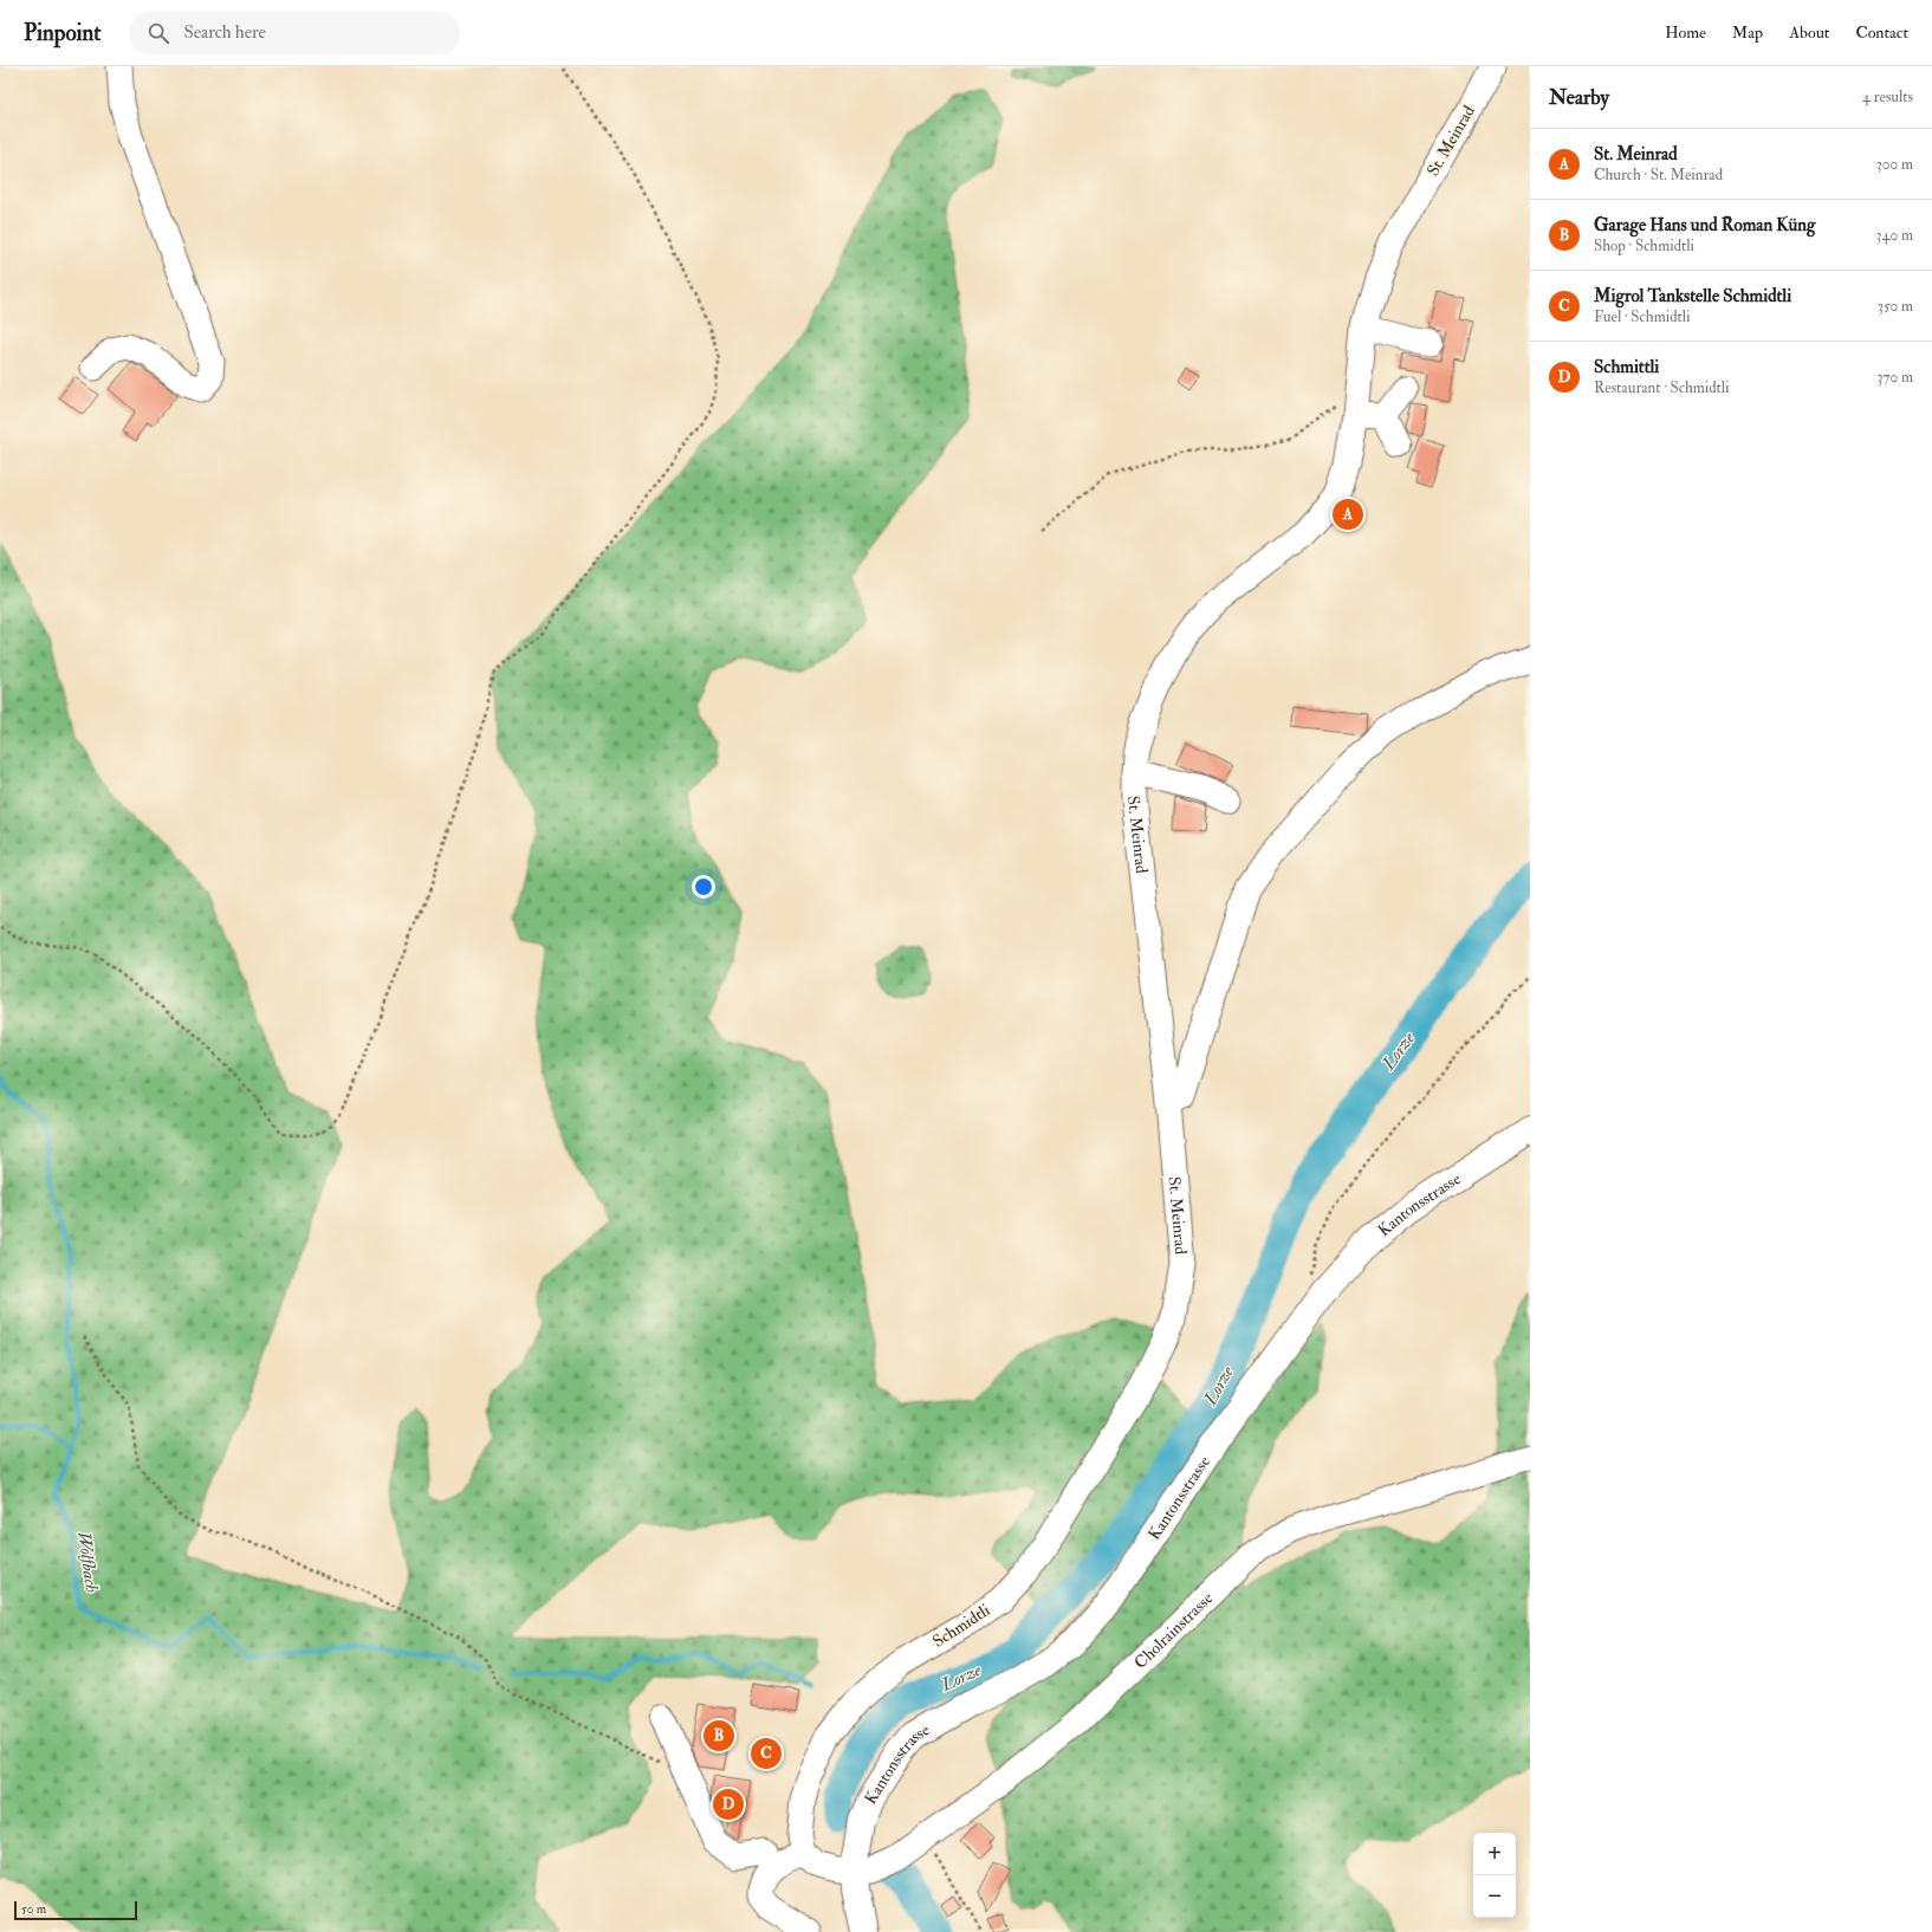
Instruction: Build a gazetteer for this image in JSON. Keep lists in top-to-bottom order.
{
  "streets": {
    "main road": ["Kantonsstrasse"],
    "street": ["St. Meinrad", "Schmidtli", "Cholrainstrasse"]
  },
  "crossings": [
    ["St. Meinrad", "Schmidtli"],
    ["Kantonsstrasse", "Cholrainstrasse"]
  ],
  "water": ["Lorze", "Wolfbach"],
  "scale_bar": "50 m",
  "page": {
    "header": "Pinpoint",
    "search": "Search here",
    "nav": [
      "Home",
      "Map",
      "About",
      "Contact"
    ],
    "heading": ["Nearby", "4 results"],
    "list": [
      {
        "mark": "A",
        "name": "St. Meinrad",
        "note": "Church · St. Meinrad",
        "value": "300 m"
      },
      {
        "mark": "B",
        "name": "Garage Hans und Roman Küng",
        "note": "Shop · Schmidtli",
        "value": "340 m"
      },
      {
        "mark": "C",
        "name": "Migrol Tankstelle Schmidtli",
        "note": "Fuel · Schmidtli",
        "value": "350 m"
      },
      {
        "mark": "D",
        "name": "Schmittli",
        "note": "Restaurant · Schmidtli",
        "value": "370 m"
      }
    ],
    "pins": [
      "A",
      "B",
      "C",
      "D"
    ],
    "map_buttons": ["+", "−"],
    "scale": "50 m"
  }
}
